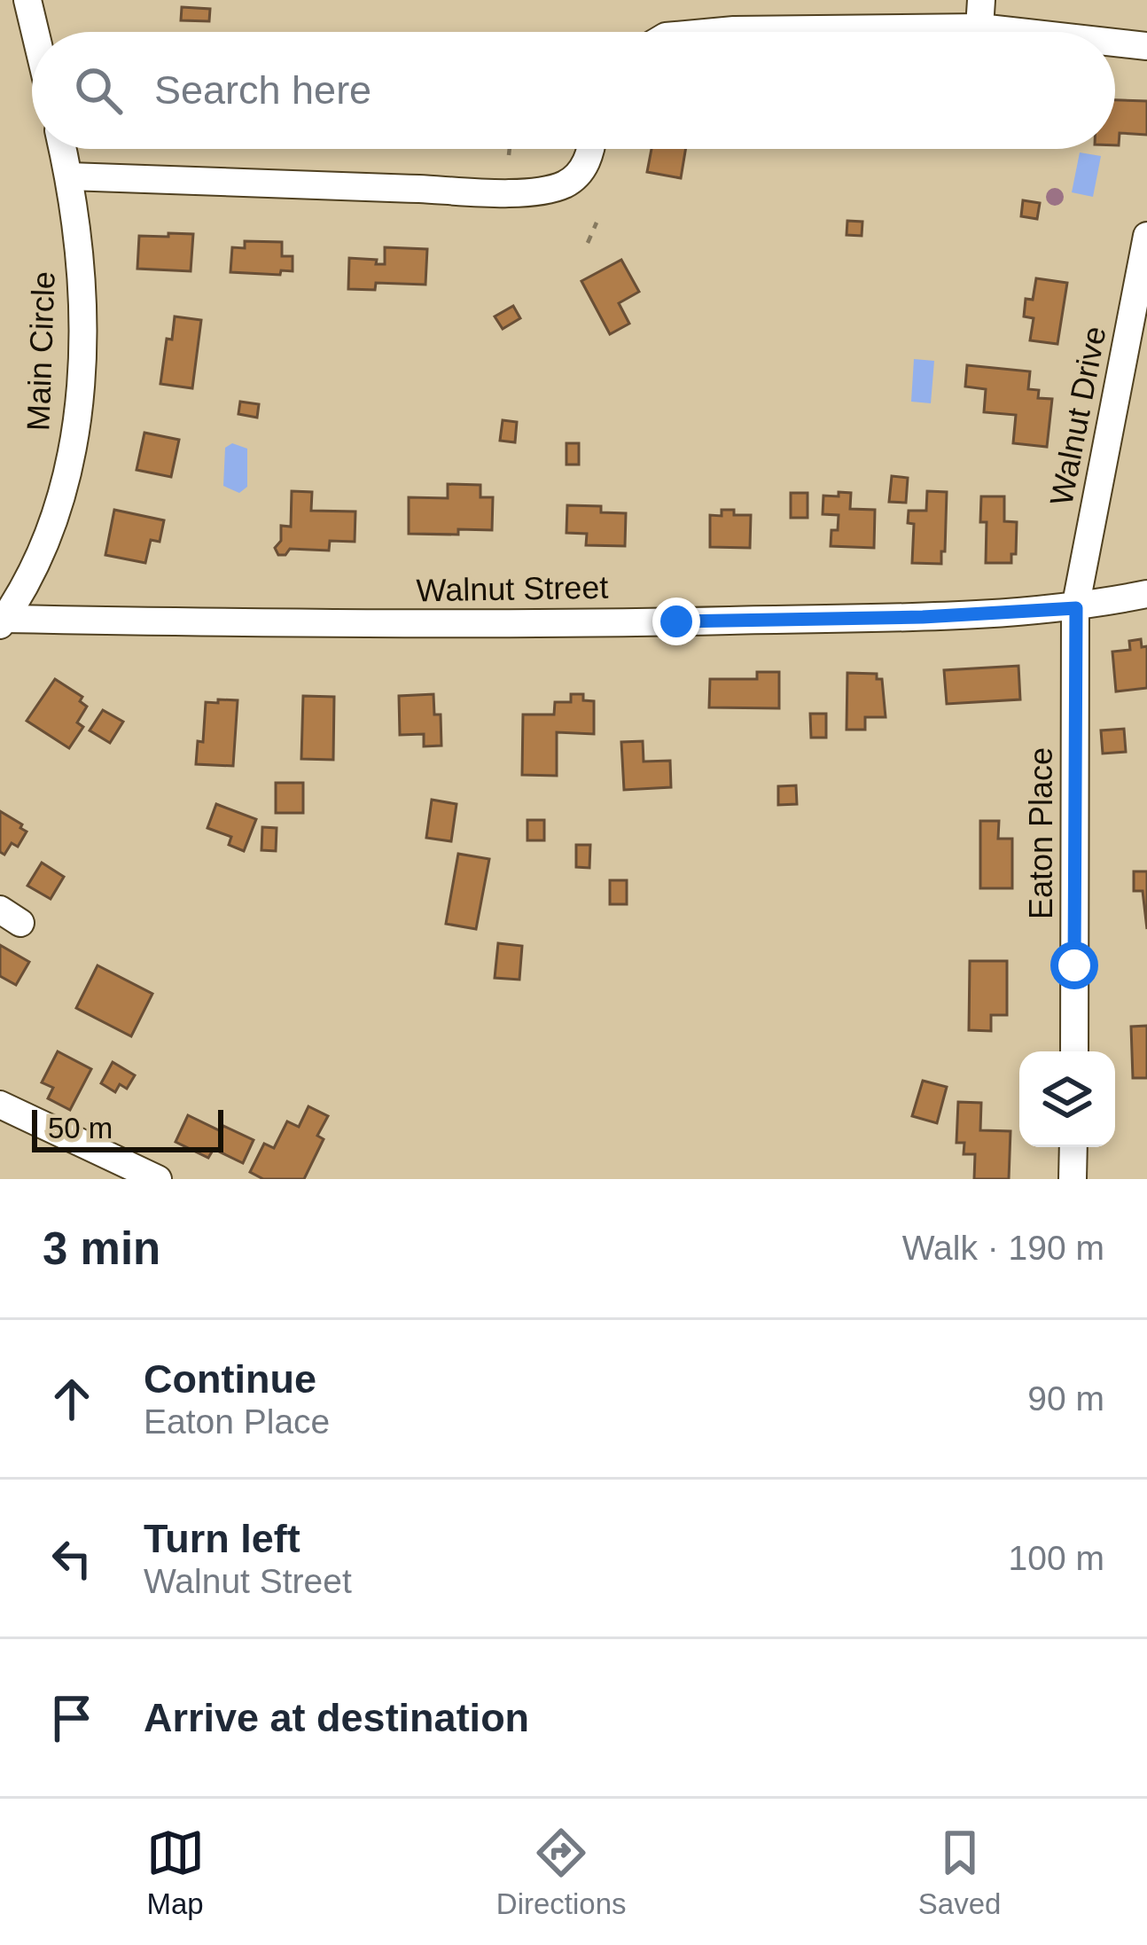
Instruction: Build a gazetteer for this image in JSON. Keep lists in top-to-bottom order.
{
  "streets": {
    "street": [
      "Main Circle",
      "Walnut Drive",
      "Walnut Street",
      "Eaton Place"
    ]
  },
  "crossings": [
    ["Main Circle", "Walnut Street"],
    ["Walnut Drive", "Walnut Street"],
    ["Walnut Drive", "Eaton Place"],
    ["Walnut Street", "Eaton Place"]
  ],
  "scale_bar": "50 m",
  "page": {
    "search": "Search here",
    "scale": "50 m",
    "heading": ["3 min", "Walk · 190 m"],
    "list": [
      ["Continue", "Eaton Place", "90 m"],
      ["Turn left", "Walnut Street", "100 m"],
      "Arrive at destination"
    ],
    "nav": ["Map", "Directions", "Saved"]
  }
}
